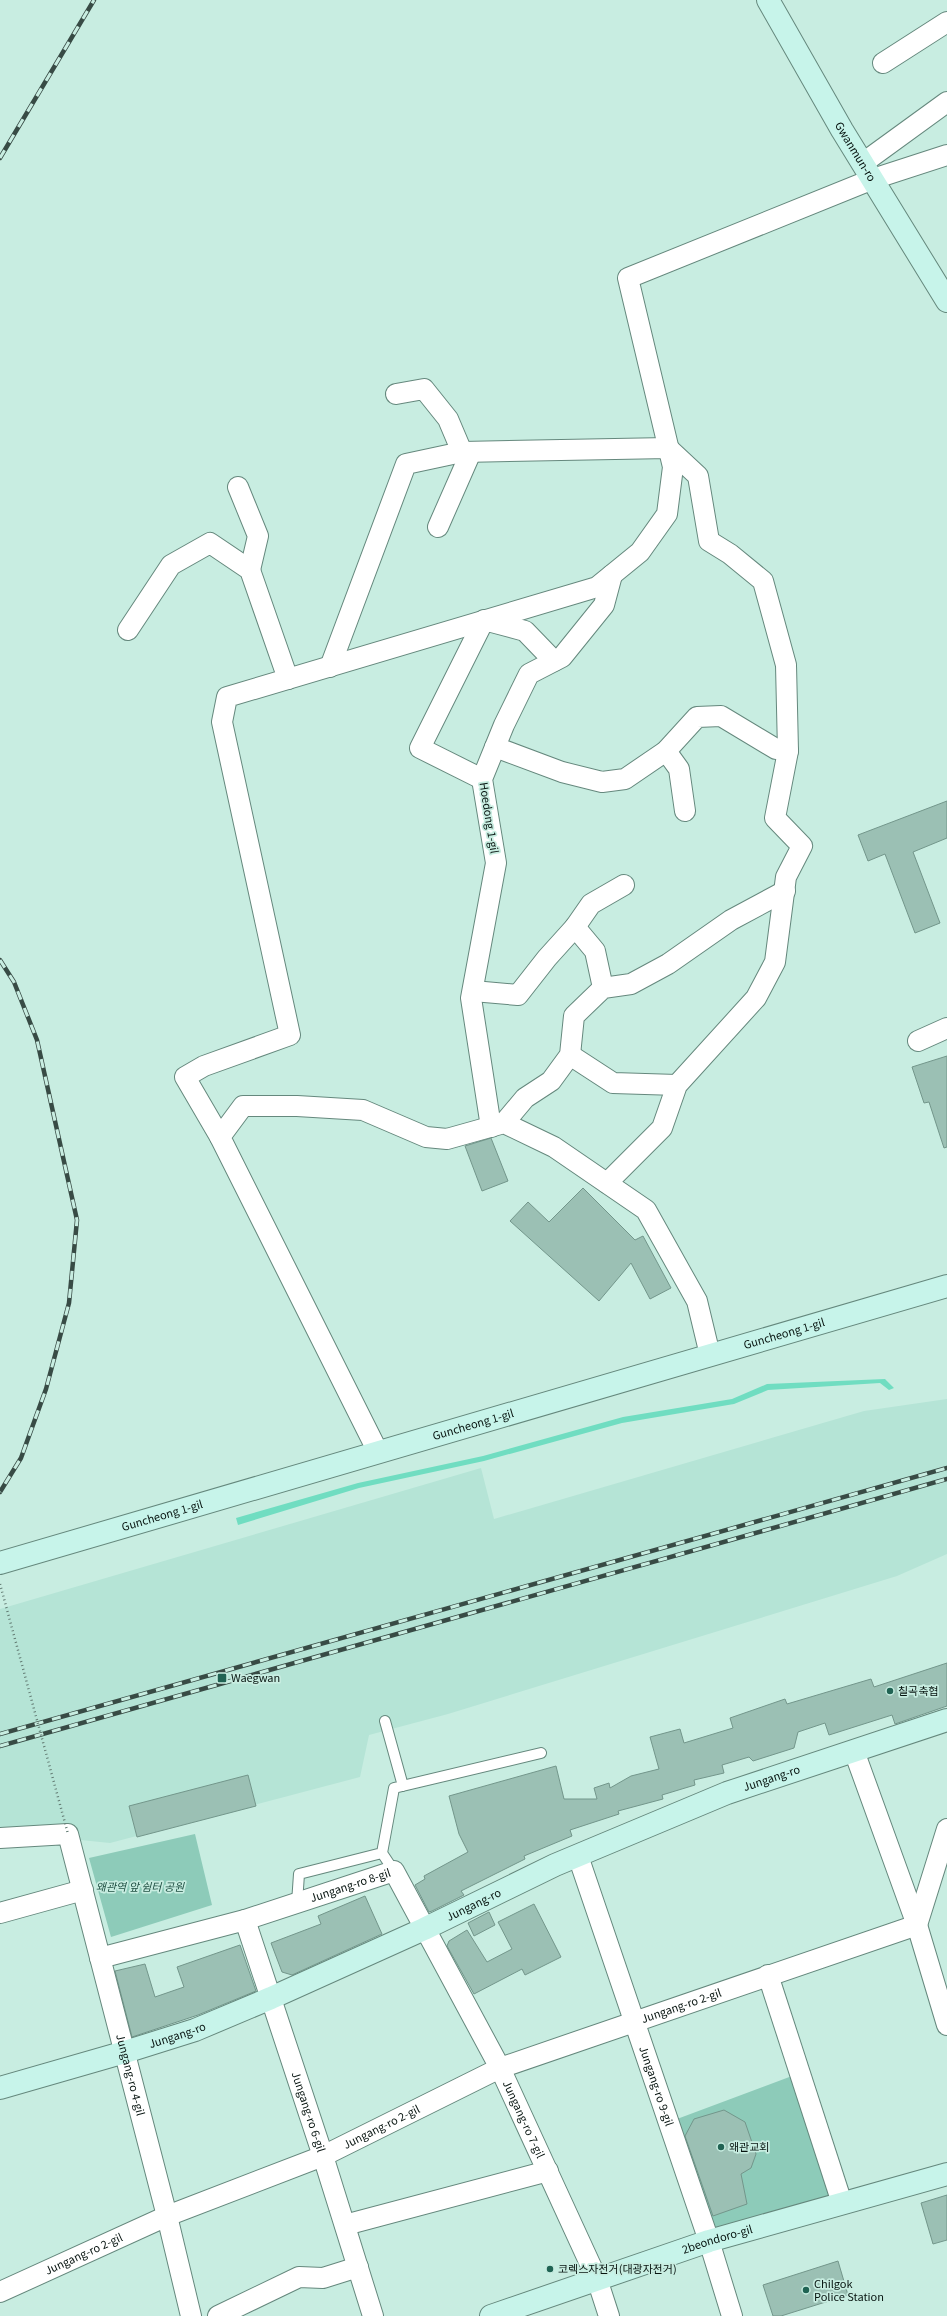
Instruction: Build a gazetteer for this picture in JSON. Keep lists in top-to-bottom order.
{
  "streets": {
    "street": [
      "Gwanmun-ro",
      "Hoedong 1-gil",
      "Guncheong 1-gil",
      "Jungang-ro",
      "Jungang-ro 8-gil",
      "Jungang-ro 2-gil",
      "Jungang-ro 4-gil",
      "Jungang-ro 9-gil",
      "Jungang-ro 6-gil",
      "Jungang-ro 7-gil",
      "2beondoro-gil"
    ]
  },
  "crossings": [
    ["Jungang-ro", "Jungang-ro 8-gil"],
    ["Jungang-ro", "Jungang-ro 4-gil"],
    ["Jungang-ro", "Jungang-ro 9-gil"],
    ["Jungang-ro", "Jungang-ro 6-gil"],
    ["Jungang-ro", "Jungang-ro 7-gil"],
    ["Jungang-ro 8-gil", "Jungang-ro 4-gil"],
    ["Jungang-ro 8-gil", "Jungang-ro 6-gil"],
    ["Jungang-ro 8-gil", "Jungang-ro 7-gil"],
    ["Jungang-ro 2-gil", "Jungang-ro 4-gil"],
    ["Jungang-ro 2-gil", "Jungang-ro 9-gil"],
    ["Jungang-ro 2-gil", "Jungang-ro 6-gil"],
    ["Jungang-ro 2-gil", "Jungang-ro 7-gil"],
    ["Jungang-ro 9-gil", "2beondoro-gil"],
    ["Jungang-ro 7-gil", "2beondoro-gil"]
  ],
  "parks": ["왜관역 앞 쉼터 공원"],
  "places": {
    "transit": ["Waegwan"],
    "other": [
      "칠곡축협",
      "왜관교회",
      "코렉스자전거(대광자전거)",
      "Chilgok Police Station"
    ]
  }
}
